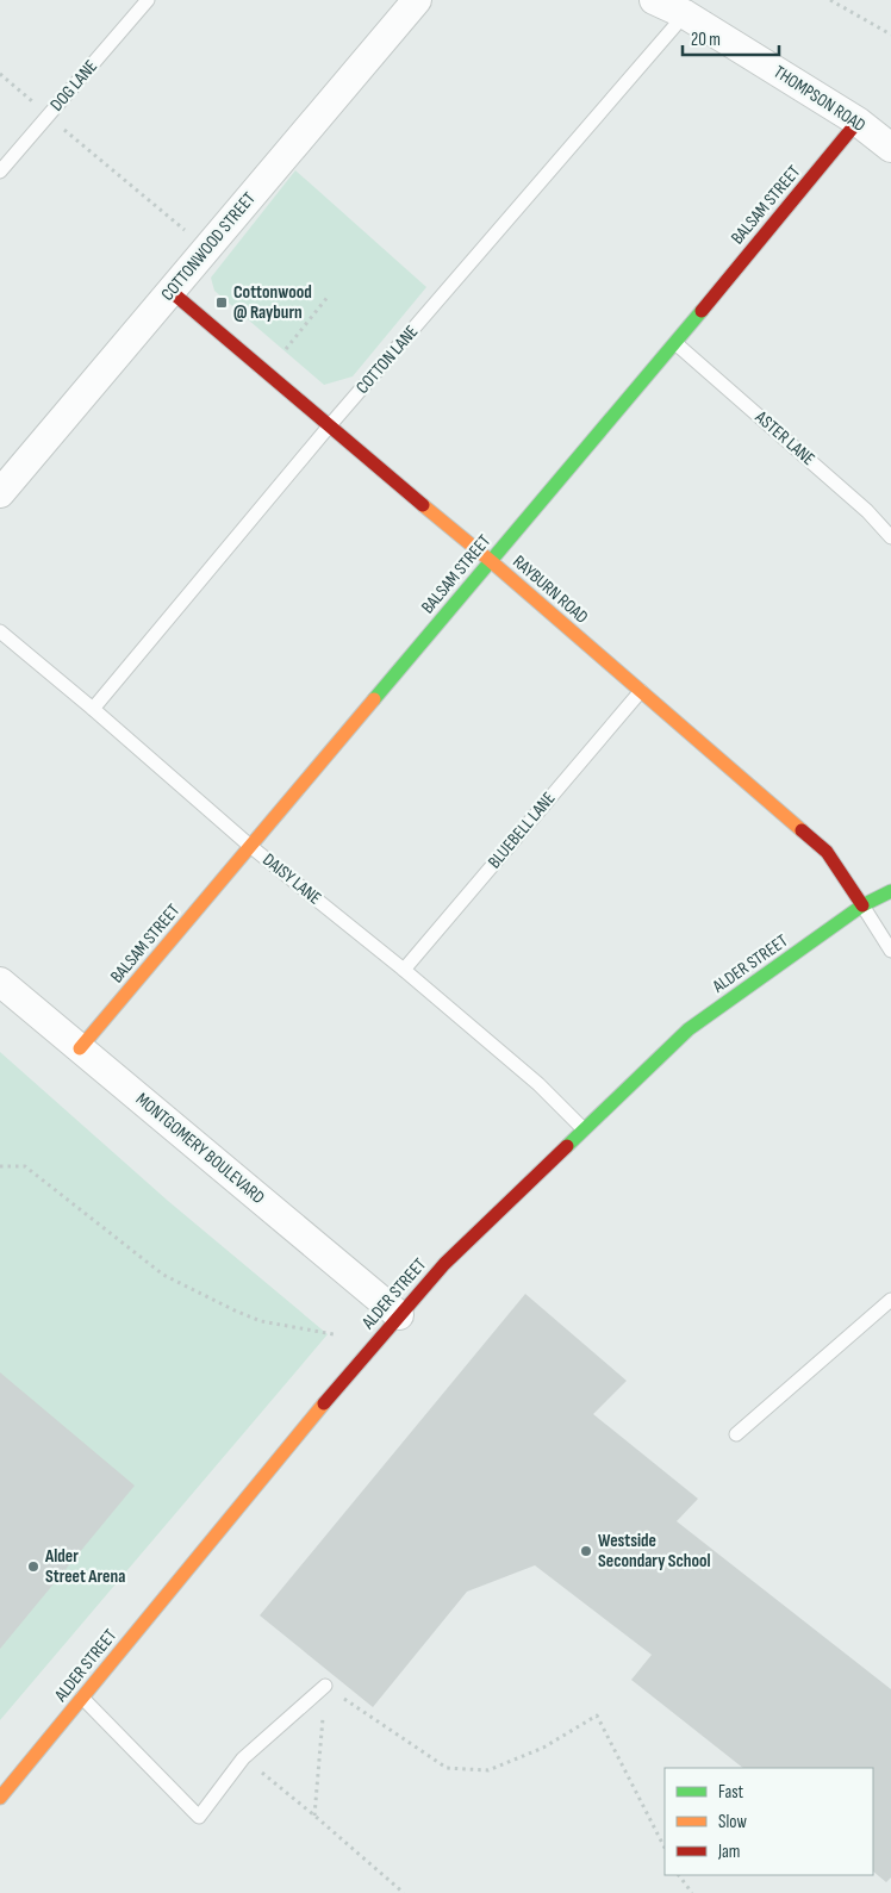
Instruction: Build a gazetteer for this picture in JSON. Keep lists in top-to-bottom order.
{
  "streets": {
    "street": [
      "THOMPSON ROAD",
      "BALSAM STREET",
      "COTTONWOOD STREET",
      "RAYBURN ROAD",
      "ALDER STREET",
      "MONTGOMERY BOULEVARD"
    ],
    "lane": [
      "DOG LANE",
      "COTTON LANE",
      "ASTER LANE",
      "BLUEBELL LANE",
      "DAISY LANE"
    ]
  },
  "crossings": [
    ["THOMPSON ROAD", "BALSAM STREET"],
    ["THOMPSON ROAD", "COTTON LANE"],
    ["BALSAM STREET", "ASTER LANE"],
    ["BALSAM STREET", "RAYBURN ROAD"],
    ["BALSAM STREET", "DAISY LANE"],
    ["BALSAM STREET", "MONTGOMERY BOULEVARD"],
    ["COTTONWOOD STREET", "RAYBURN ROAD"],
    ["COTTON LANE", "RAYBURN ROAD"],
    ["COTTON LANE", "DAISY LANE"],
    ["RAYBURN ROAD", "BLUEBELL LANE"],
    ["RAYBURN ROAD", "ALDER STREET"],
    ["BLUEBELL LANE", "DAISY LANE"],
    ["DAISY LANE", "ALDER STREET"],
    ["ALDER STREET", "MONTGOMERY BOULEVARD"]
  ],
  "places": {
    "transit": ["Cottonwood @ Rayburn"],
    "other": ["Westside Secondary School", "Alder Street Arena"]
  },
  "legend": ["Fast", "Slow", "Jam"],
  "scale_bar": "20 m"
}
